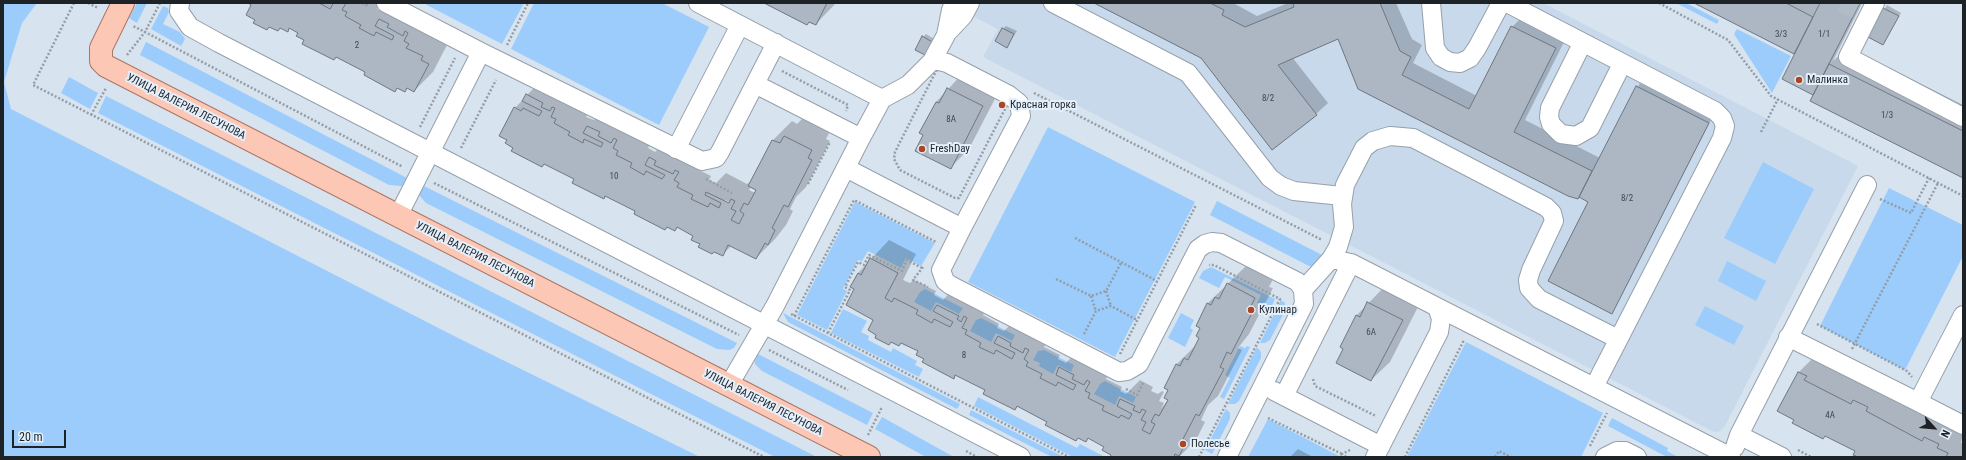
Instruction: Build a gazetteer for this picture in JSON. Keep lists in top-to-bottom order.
{
  "streets": {
    "main road": ["УЛИЦА ВАЛЕРИЯ ЛЕСУНОВА"]
  },
  "places": [
    "Малинка",
    "Красная горка",
    "FreshDay",
    "Кулинар",
    "Полесье"
  ],
  "house_numbers": [
    "3/3",
    "1/1",
    "2",
    "8/2",
    "1/3",
    "8А",
    "10",
    "8/2",
    "6А",
    "8",
    "4А"
  ],
  "scale_bar": "20 m",
  "north": "bottom right"
}
